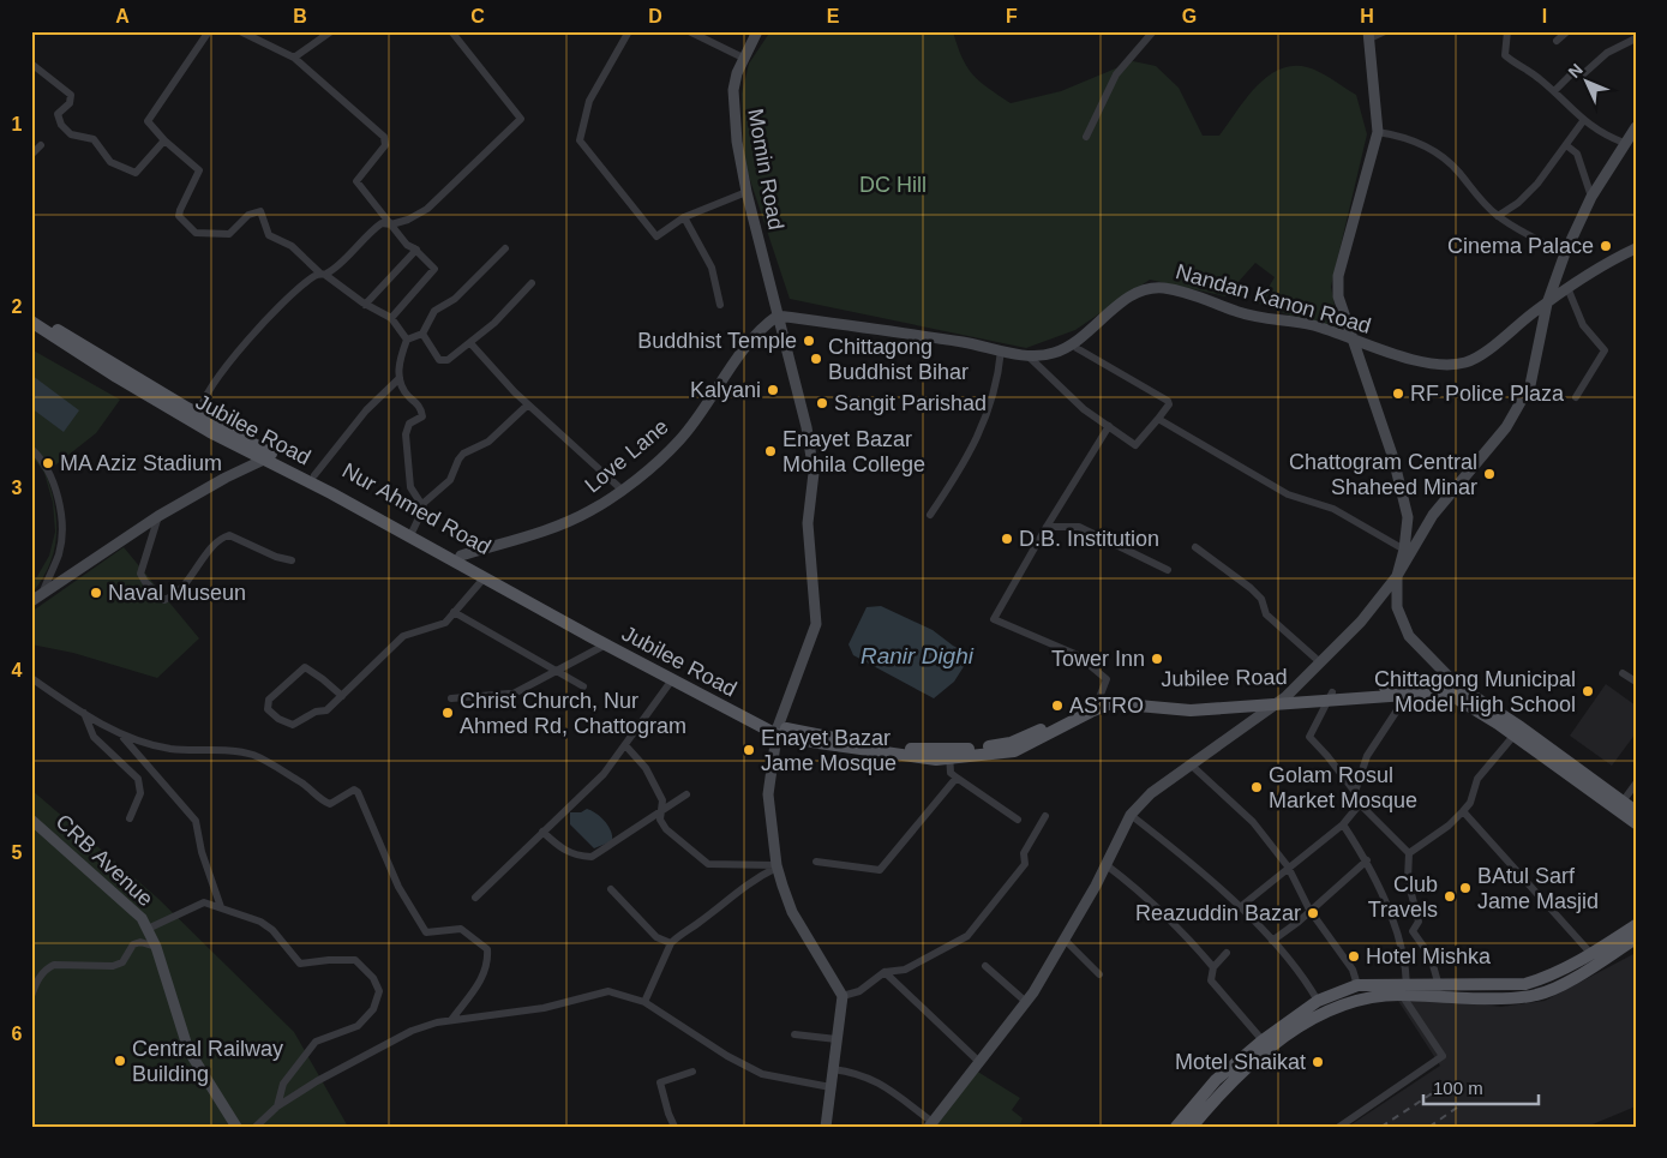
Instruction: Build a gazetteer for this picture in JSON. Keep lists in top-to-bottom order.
{
  "streets": {
    "main road": [
      "Momin Road",
      "Nandan Kanon Road",
      "Jubilee Road",
      "Love Lane",
      "Nur Ahmed Road",
      "CRB Avenue"
    ]
  },
  "crossings": [
    ["Momin Road", "Nandan Kanon Road"],
    ["Momin Road", "Jubilee Road"],
    ["Momin Road", "Love Lane"],
    ["Momin Road", "Nur Ahmed Road"],
    ["Nandan Kanon Road", "Love Lane"],
    ["Jubilee Road", "Love Lane"],
    ["Jubilee Road", "Nur Ahmed Road"],
    ["Love Lane", "Nur Ahmed Road"]
  ],
  "water": ["Ranir Dighi"],
  "parks": ["DC Hill"],
  "places": [
    "Cinema Palace",
    "Buddhist Temple",
    "Chittagong Buddhist Bihar",
    "Kalyani",
    "RF Police Plaza",
    "Sangit Parishad",
    "Enayet Bazar Mohila College",
    "MA Aziz Stadium",
    "Chattogram Central Shaheed Minar",
    "D.B. Institution",
    "Naval Museun",
    "Tower Inn",
    "Chittagong Municipal Model High School",
    "ASTRO",
    "Christ Church, Nur Ahmed Rd, Chattogram",
    "Enayet Bazar Jame Mosque",
    "Golam Rosul Market Mosque",
    "BAtul Sarf Jame Masjid",
    "Club Travels",
    "Reazuddin Bazar",
    "Hotel Mishka",
    "Central Railway Building",
    "Motel Shaikat"
  ],
  "scale_bar": "100 m",
  "north": "top left",
  "grid": {
    "columns": [
      "A",
      "B",
      "C",
      "D",
      "E",
      "F",
      "G",
      "H",
      "I"
    ],
    "rows": [
      "1",
      "2",
      "3",
      "4",
      "5",
      "6"
    ]
  }
}
